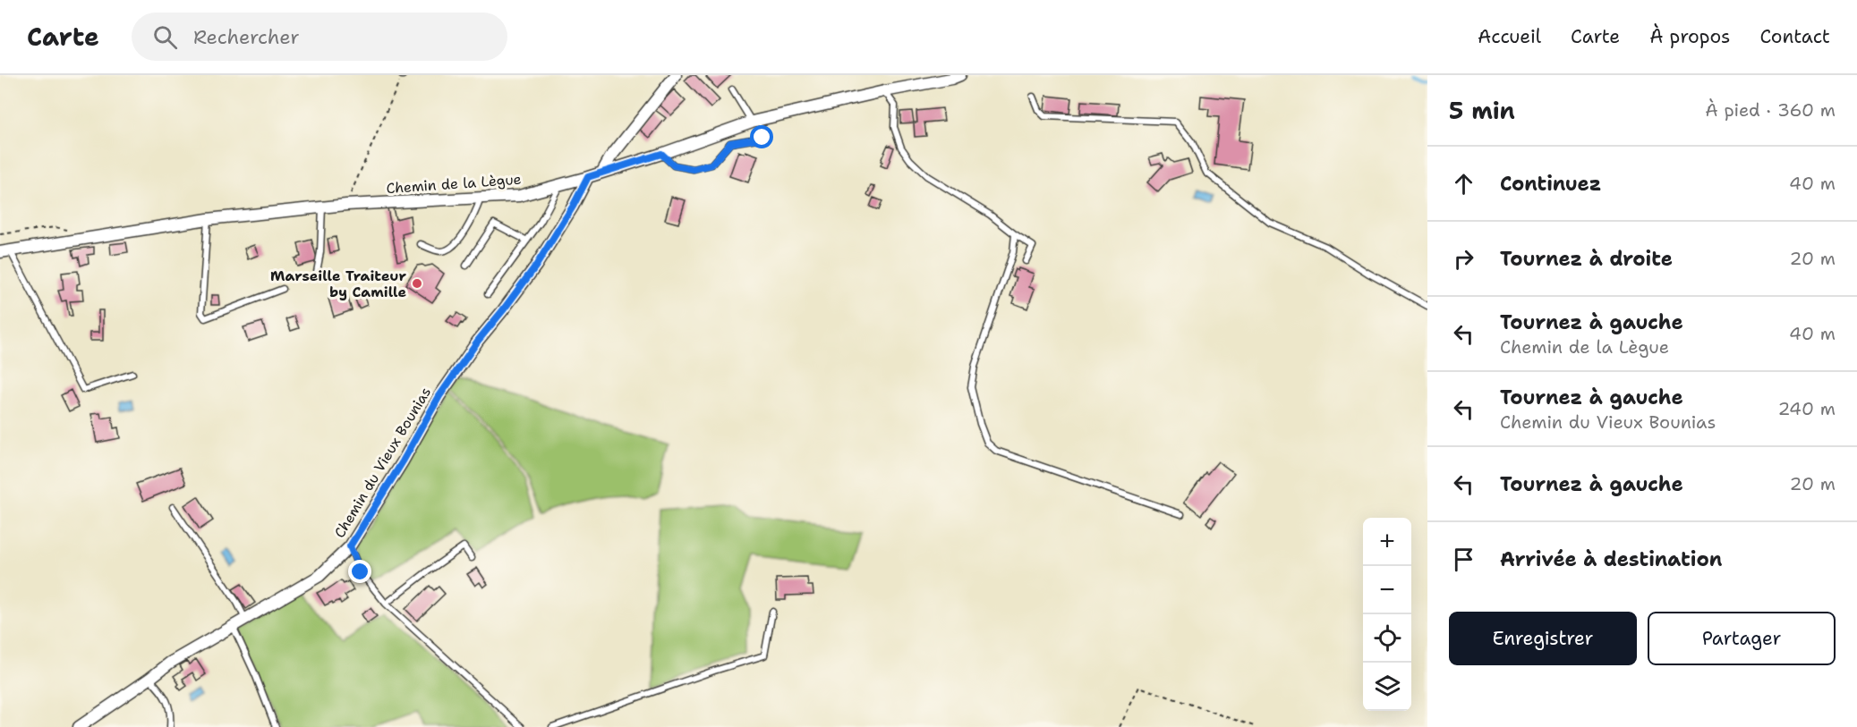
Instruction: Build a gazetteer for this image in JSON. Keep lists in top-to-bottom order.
{
  "streets": {
    "street": ["Chemin de la Lègue", "Chemin du Vieux Bounias"]
  },
  "crossings": [
    ["Chemin de la Lègue", "Chemin du Vieux Bounias"]
  ],
  "places": ["Marseille Traiteur by Camille"],
  "page": {
    "header": "Carte",
    "search": "Rechercher",
    "nav": [
      "Accueil",
      "Carte",
      "À propos",
      "Contact"
    ],
    "heading": ["5 min", "À pied · 360 m"],
    "list": [
      ["Continuez", "40 m"],
      ["Tournez à droite", "20 m"],
      ["Tournez à gauche", "Chemin de la Lègue", "40 m"],
      ["Tournez à gauche", "Chemin du Vieux Bounias", "240 m"],
      ["Tournez à gauche", "20 m"],
      "Arrivée à destination"
    ],
    "map_buttons": ["+", "−"],
    "buttons": ["Enregistrer", "Partager"]
  }
}
